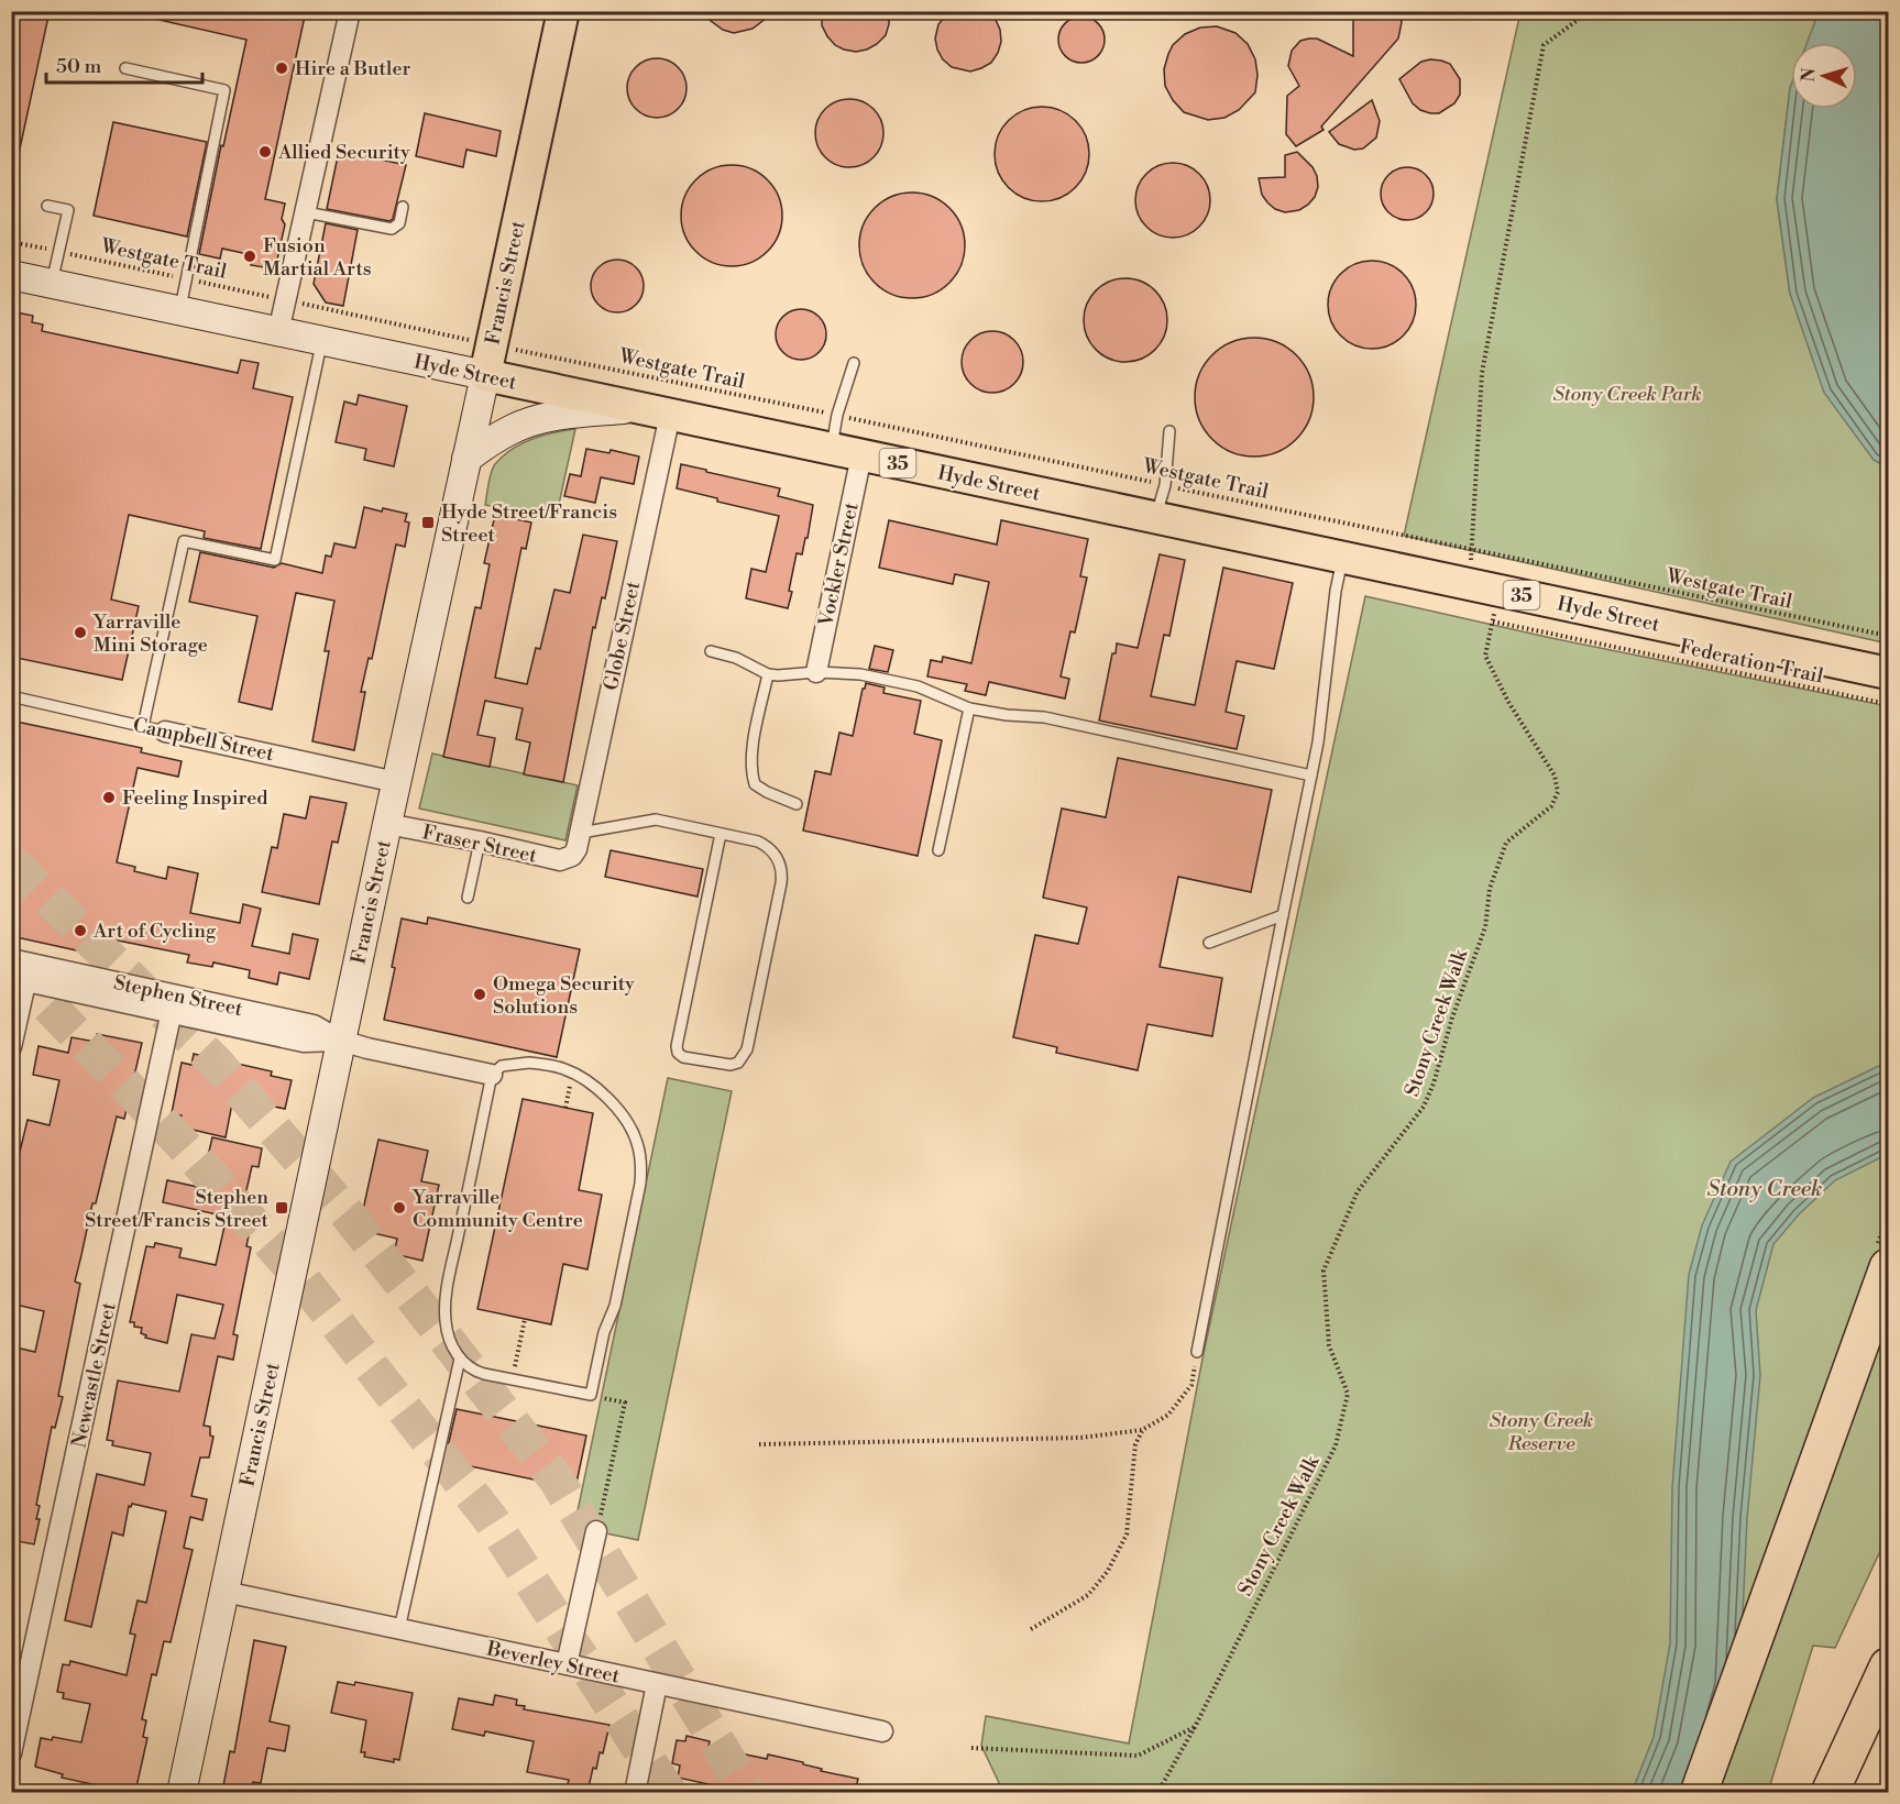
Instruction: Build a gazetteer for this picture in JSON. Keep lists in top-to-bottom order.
{
  "streets": {
    "main road": ["Francis Street", "Hyde Street", "35"],
    "street": [
      "Vockler Street",
      "Globe Street",
      "Campbell Street",
      "Fraser Street",
      "Stephen Street",
      "Newcastle Street",
      "Beverley Street"
    ],
    "path": ["Westgate Trail", "Federation Trail", "Stony Creek Walk"]
  },
  "crossings": [
    ["Francis Street", "Hyde Street"],
    ["Francis Street", "Campbell Street"],
    ["Francis Street", "Fraser Street"],
    ["Francis Street", "Stephen Street"],
    ["Francis Street", "Beverley Street"],
    ["Hyde Street", "Vockler Street"],
    ["Hyde Street", "Globe Street"],
    ["Hyde Street", "Stony Creek Walk"],
    ["Globe Street", "Fraser Street"],
    ["Federation Trail", "Stony Creek Walk"],
    ["Stephen Street", "Newcastle Street"]
  ],
  "water": ["Stony Creek"],
  "parks": ["Stony Creek Park", "Stony Creek Reserve"],
  "places": {
    "other": [
      "Hire a Butler",
      "Allied Security",
      "Fusion Martial Arts",
      "Yarraville Mini Storage",
      "Feeling Inspired",
      "Art of Cycling",
      "Omega Security Solutions",
      "Yarraville Community Centre"
    ],
    "transit": ["Hyde Street/Francis Street", "Stephen Street/Francis Street"]
  },
  "scale_bar": "50 m",
  "north": "left"
}
